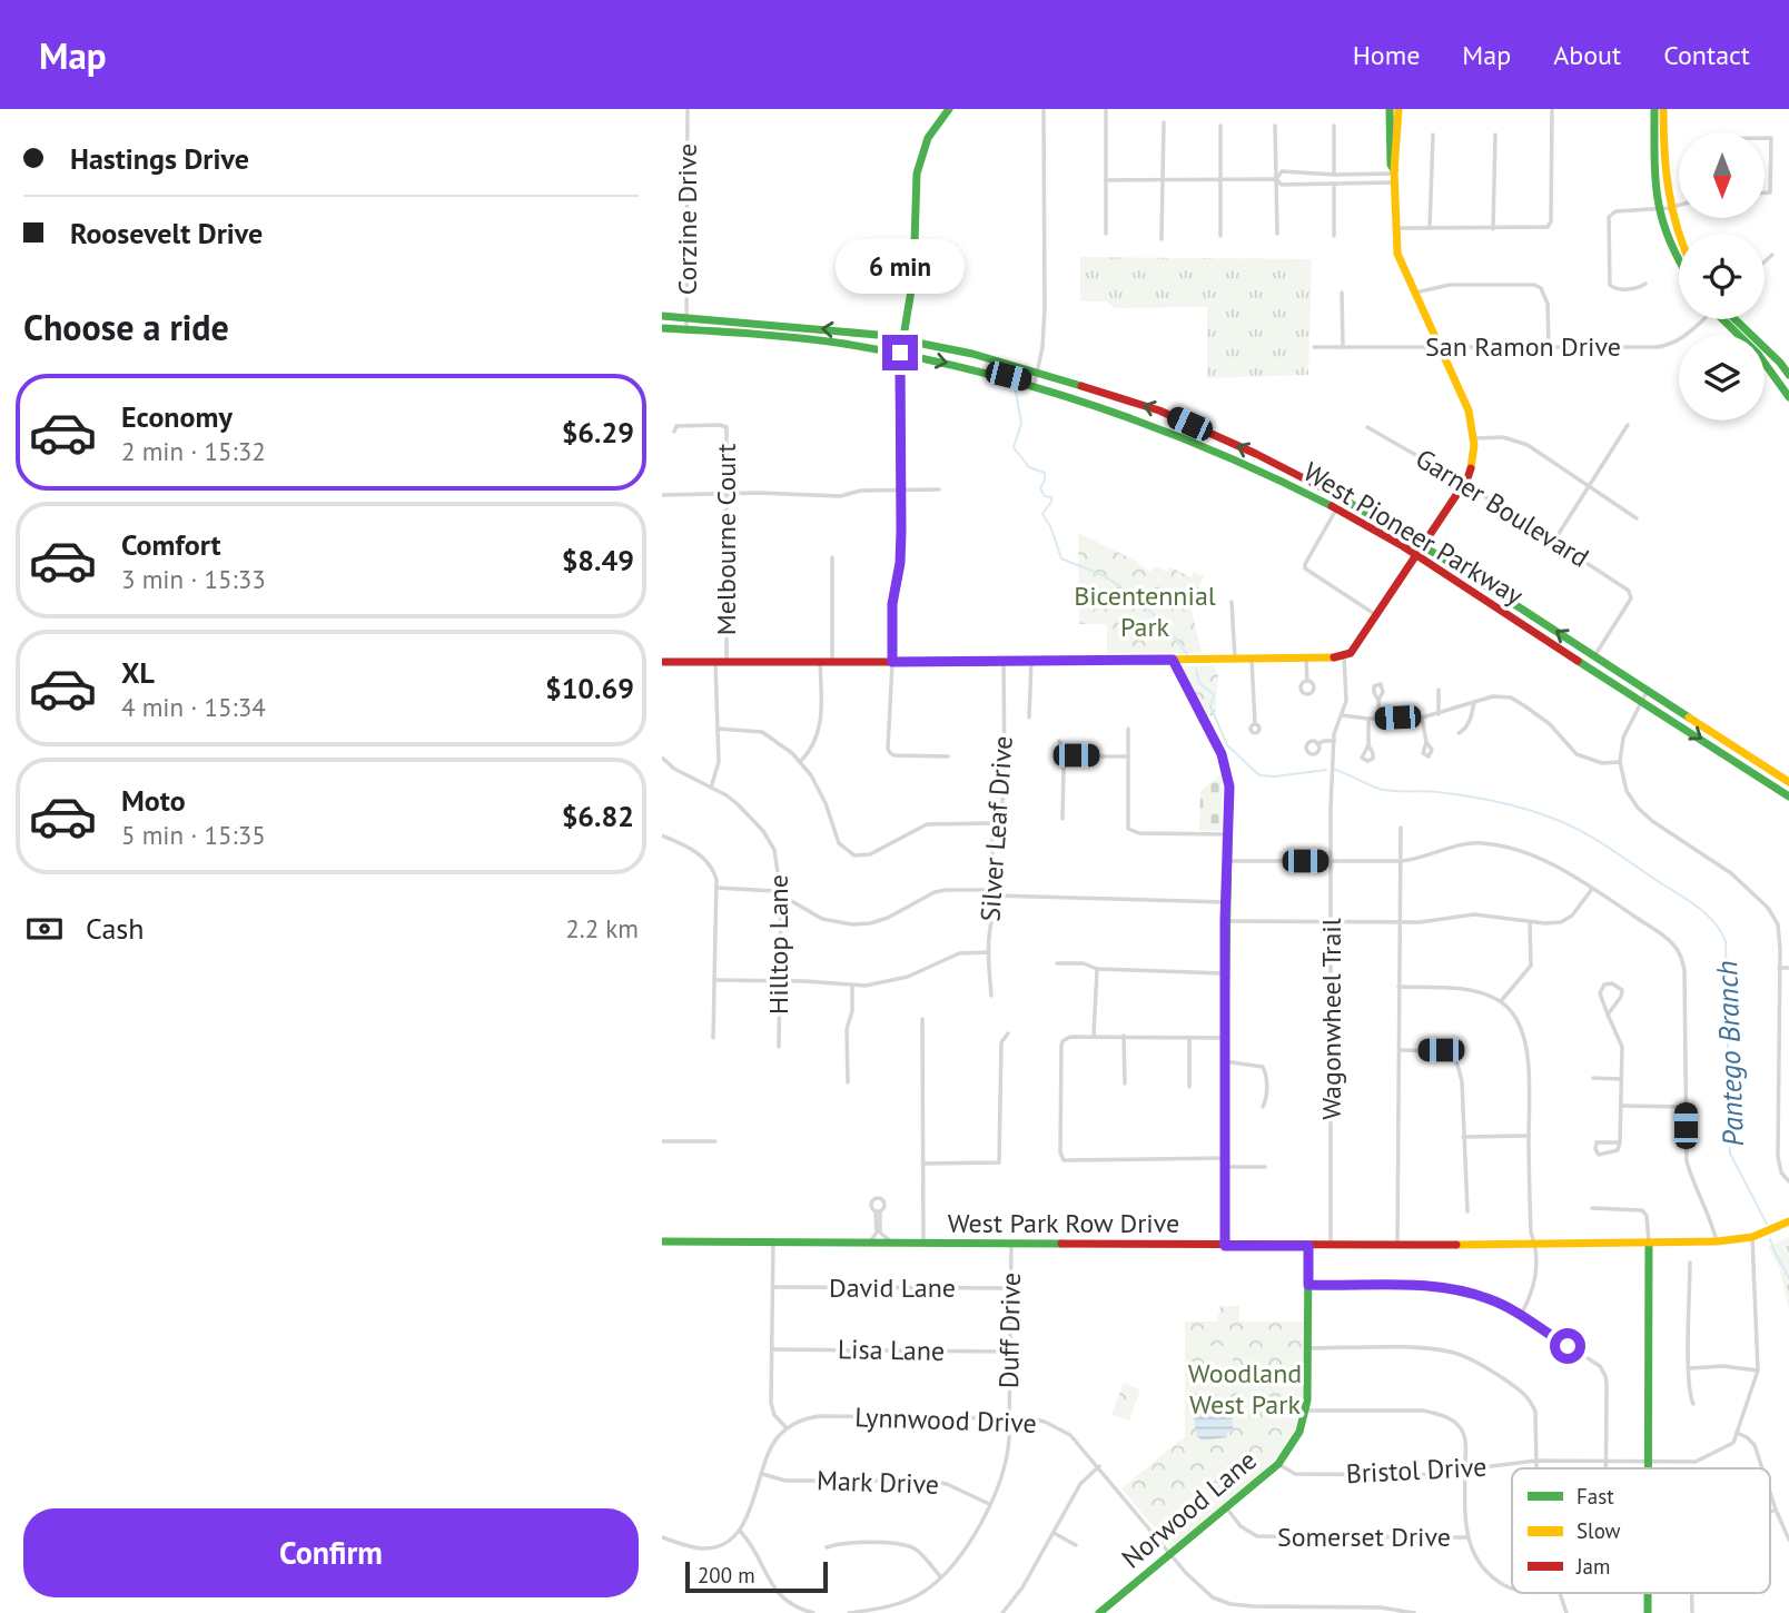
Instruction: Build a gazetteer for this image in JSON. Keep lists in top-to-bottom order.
{
  "streets": {
    "main road": ["West Pioneer Parkway", "West Park Row Drive", "Norwood Lane"],
    "street": [
      "Corzine Drive",
      "San Ramon Drive",
      "Garner Boulevard",
      "Melbourne Court",
      "Silver Leaf Drive",
      "Hilltop Lane",
      "Wagonwheel Trail",
      "David Lane",
      "Duff Drive",
      "Lisa Lane",
      "Lynnwood Drive",
      "Bristol Drive",
      "Mark Drive",
      "Somerset Drive"
    ]
  },
  "crossings": [
    ["Corzine Drive", "West Pioneer Parkway"],
    ["Garner Boulevard", "West Pioneer Parkway"],
    ["Wagonwheel Trail", "West Park Row Drive"],
    ["West Park Row Drive", "Duff Drive"],
    ["West Park Row Drive", "Norwood Lane"],
    ["David Lane", "Duff Drive"],
    ["Duff Drive", "Lisa Lane"],
    ["Duff Drive", "Lynnwood Drive"],
    ["Duff Drive", "Mark Drive"],
    ["Lynnwood Drive", "Norwood Lane"],
    ["Bristol Drive", "Norwood Lane"],
    ["Norwood Lane", "Somerset Drive"]
  ],
  "water": ["Pantego Branch"],
  "parks": ["Bicentennial Park", "Woodland West Park"],
  "legend": ["Fast", "Slow", "Jam"],
  "scale_bar": "200 m",
  "north": "bottom",
  "page": {
    "header": "Map",
    "nav": [
      "Home",
      "Map",
      "About",
      "Contact"
    ],
    "banner": ["Hastings Drive", "Roosevelt Drive"],
    "bubble": "6 min",
    "heading": "Choose a ride",
    "list": [
      {
        "name": "Economy",
        "note": "2 min · 15:32",
        "value": "$6.29"
      },
      {
        "name": "Comfort",
        "note": "3 min · 15:33",
        "value": "$8.49"
      },
      {
        "name": "XL",
        "note": "4 min · 15:34",
        "value": "$10.69"
      },
      {
        "name": "Moto",
        "note": "5 min · 15:35",
        "value": "$6.82"
      }
    ],
    "pay": ["Cash", "2.2 km"],
    "buttons": "Confirm",
    "scale": "200 m"
  }
}
